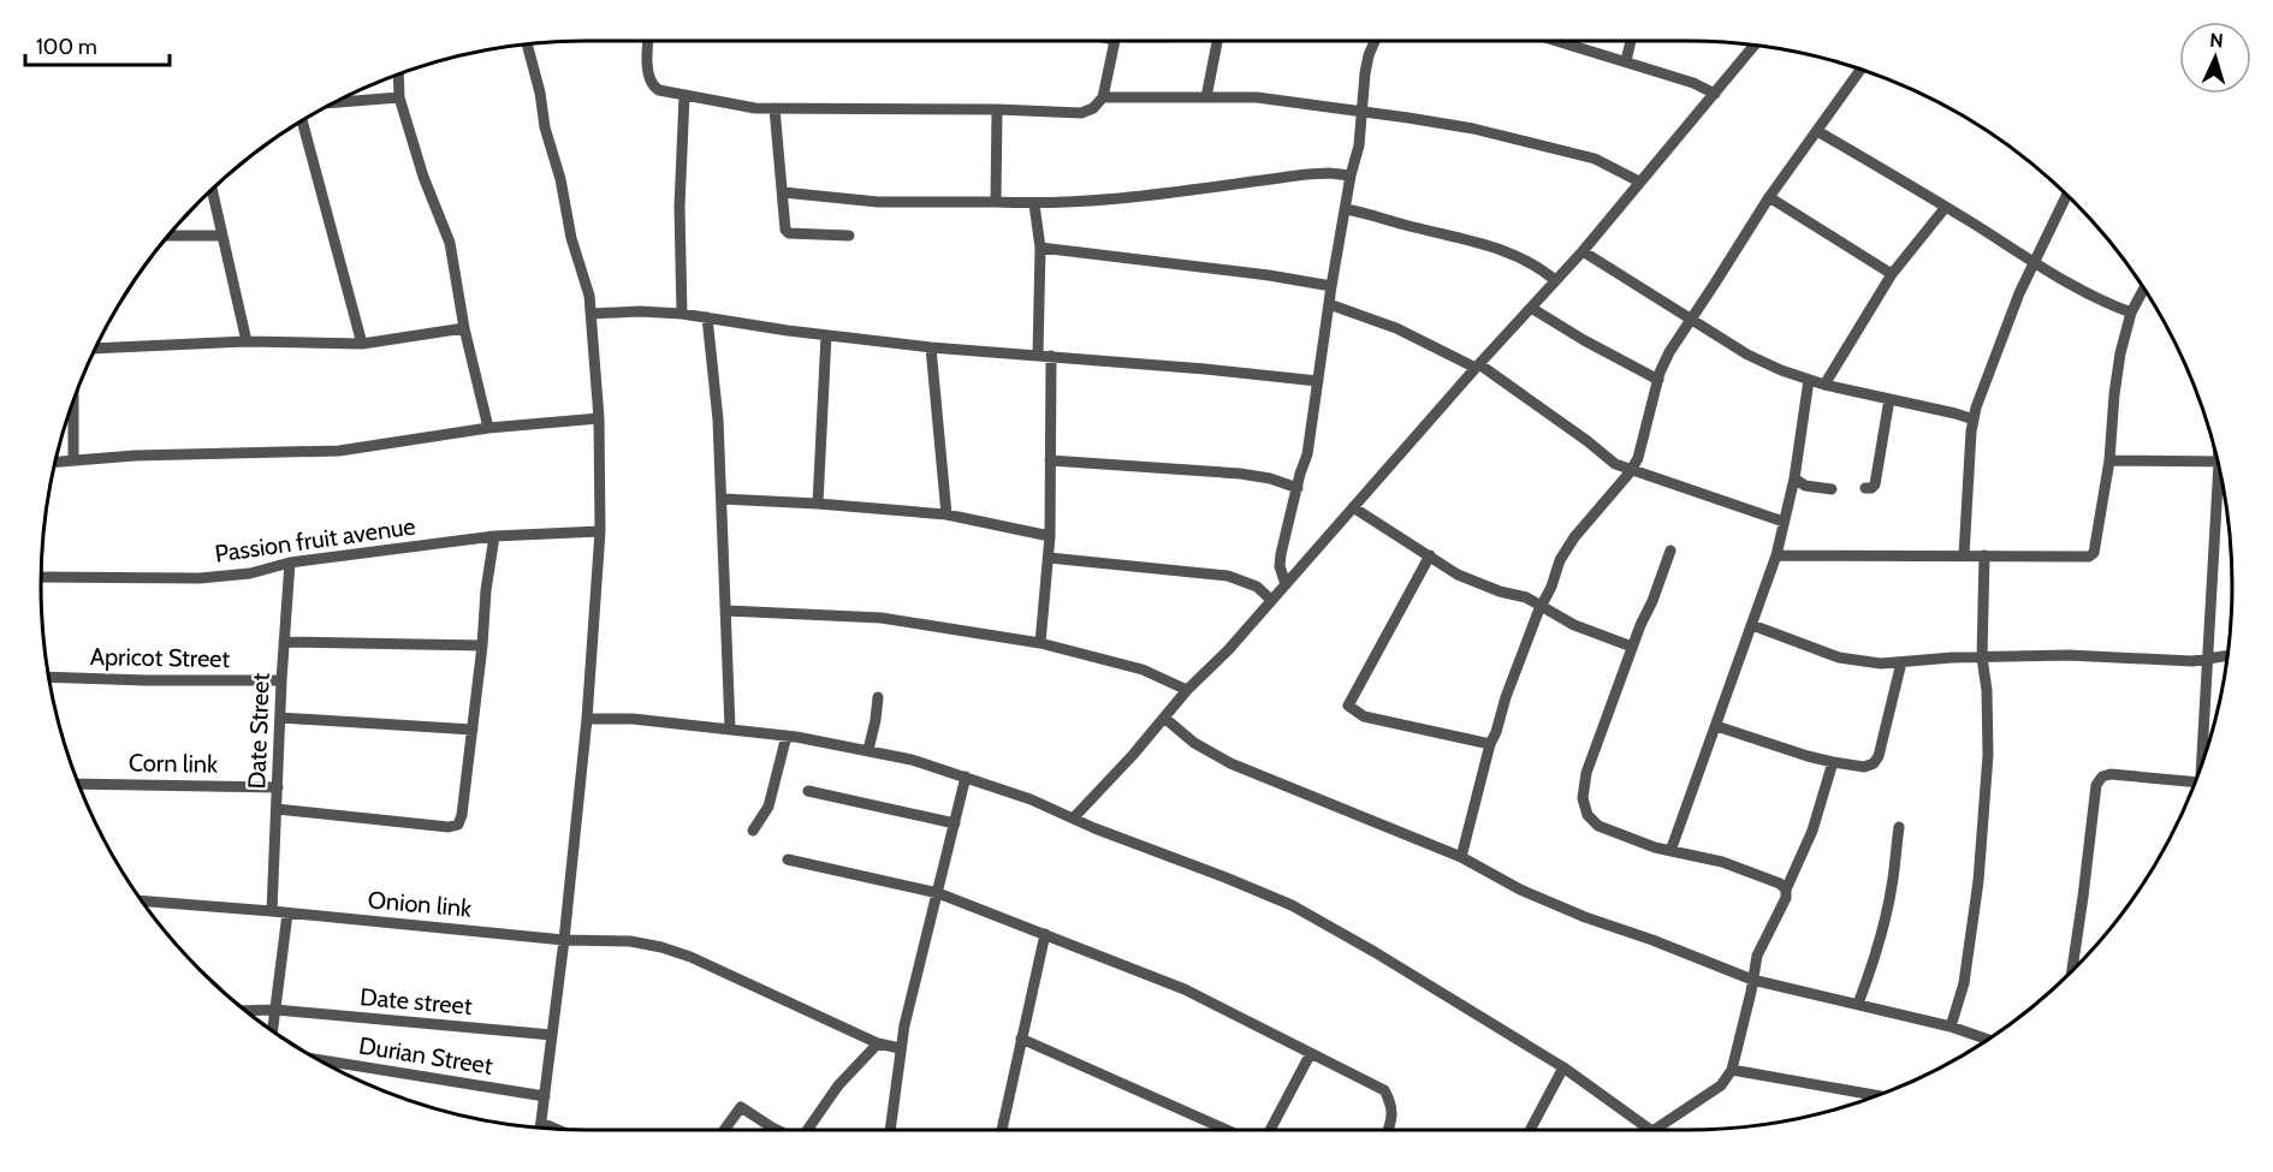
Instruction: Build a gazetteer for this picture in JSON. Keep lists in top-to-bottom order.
{
  "streets": {
    "street": [
      "Passion fruit avenue",
      "Apricot Street",
      "Date Street",
      "Corn link",
      "Onion link",
      "Date street",
      "Durian Street"
    ]
  },
  "crossings": [
    ["Passion fruit avenue", "Date Street"],
    ["Apricot Street", "Date Street"],
    ["Date Street", "Corn link"],
    ["Date Street", "Onion link"]
  ],
  "scale_bar": "100 m",
  "north": "top"
}
